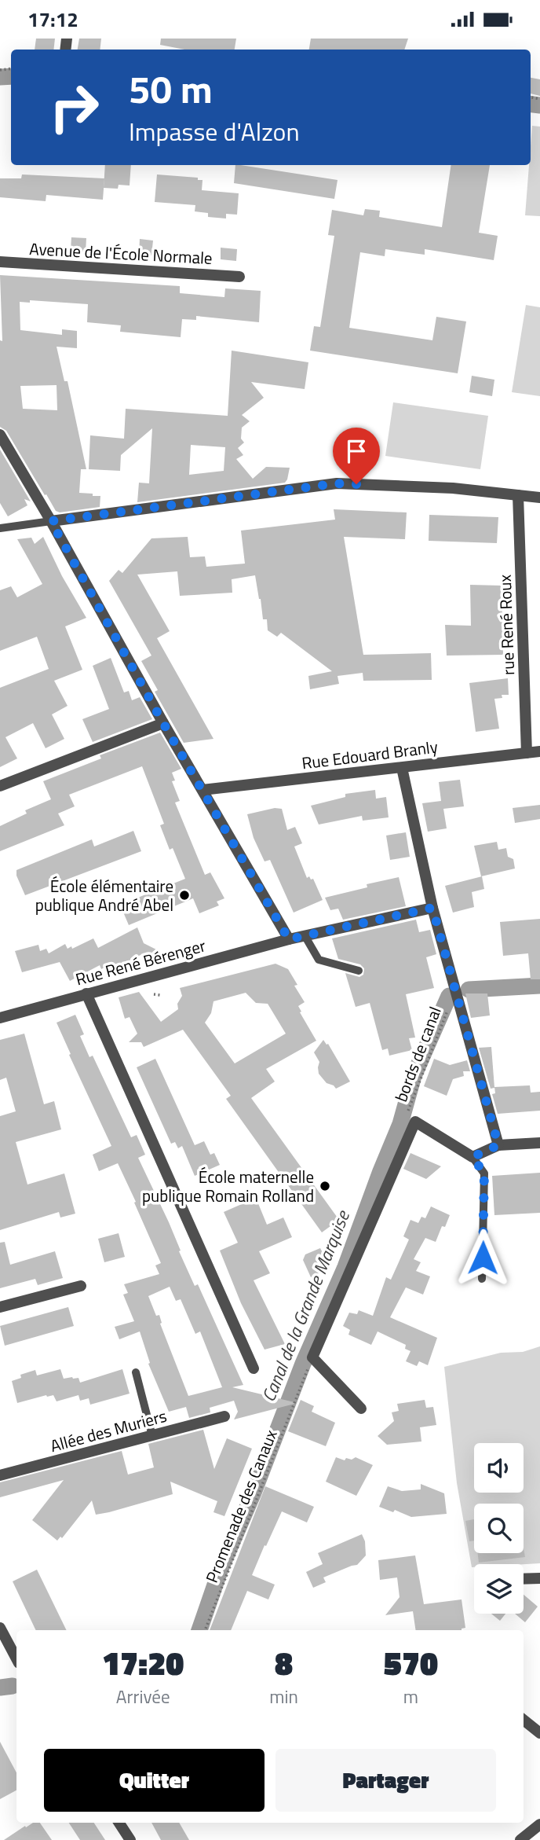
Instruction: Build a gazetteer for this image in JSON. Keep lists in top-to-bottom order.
{
  "streets": {
    "street": [
      "Avenue de l'École Normale",
      "rue René Roux",
      "Rue Edouard Branly",
      "Rue René Bérenger",
      "Allée des Muriers"
    ],
    "path": ["bords de canal", "Promenade des Canaux"]
  },
  "crossings": [
    ["rue René Roux", "Rue Edouard Branly"]
  ],
  "water": ["Canal de la Grande Marquise"],
  "places": ["École élémentaire publique André Abel", "École maternelle publique Romain Rolland"],
  "page": {
    "status": "17:12",
    "turn": ["50 m", "Impasse d'Alzon"],
    "eta": [
      "17:20",
      "Arrivée",
      "8",
      "min",
      "570",
      "m"
    ],
    "buttons": ["Quitter", "Partager"]
  }
}
